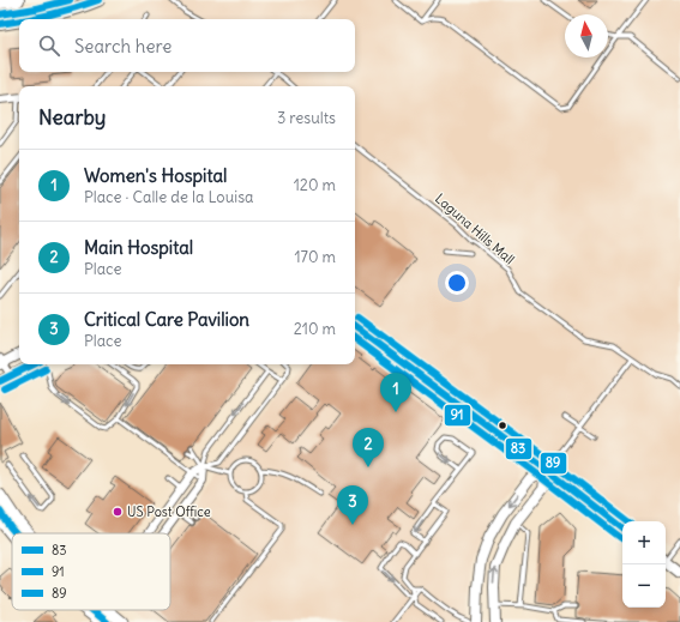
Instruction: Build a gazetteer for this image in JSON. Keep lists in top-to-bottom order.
{
  "streets": {
    "lane": ["Laguna Hills Mall"]
  },
  "places": ["US Post Office"],
  "lines": ["transit line 83", "transit line 89", "transit line 91"],
  "legend": ["83", "91", "89"],
  "north": "top",
  "page": {
    "search": "Search here",
    "heading": ["Nearby", "3 results"],
    "list": [
      {
        "mark": "1",
        "name": "Women's Hospital",
        "note": "Place · Calle de la Louisa",
        "value": "120 m"
      },
      {
        "mark": "2",
        "name": "Main Hospital",
        "note": "Place",
        "value": "170 m"
      },
      {
        "mark": "3",
        "name": "Critical Care Pavilion",
        "note": "Place",
        "value": "210 m"
      }
    ],
    "pins": ["1", "2", "3"],
    "map_buttons": ["+", "−"]
  }
}
